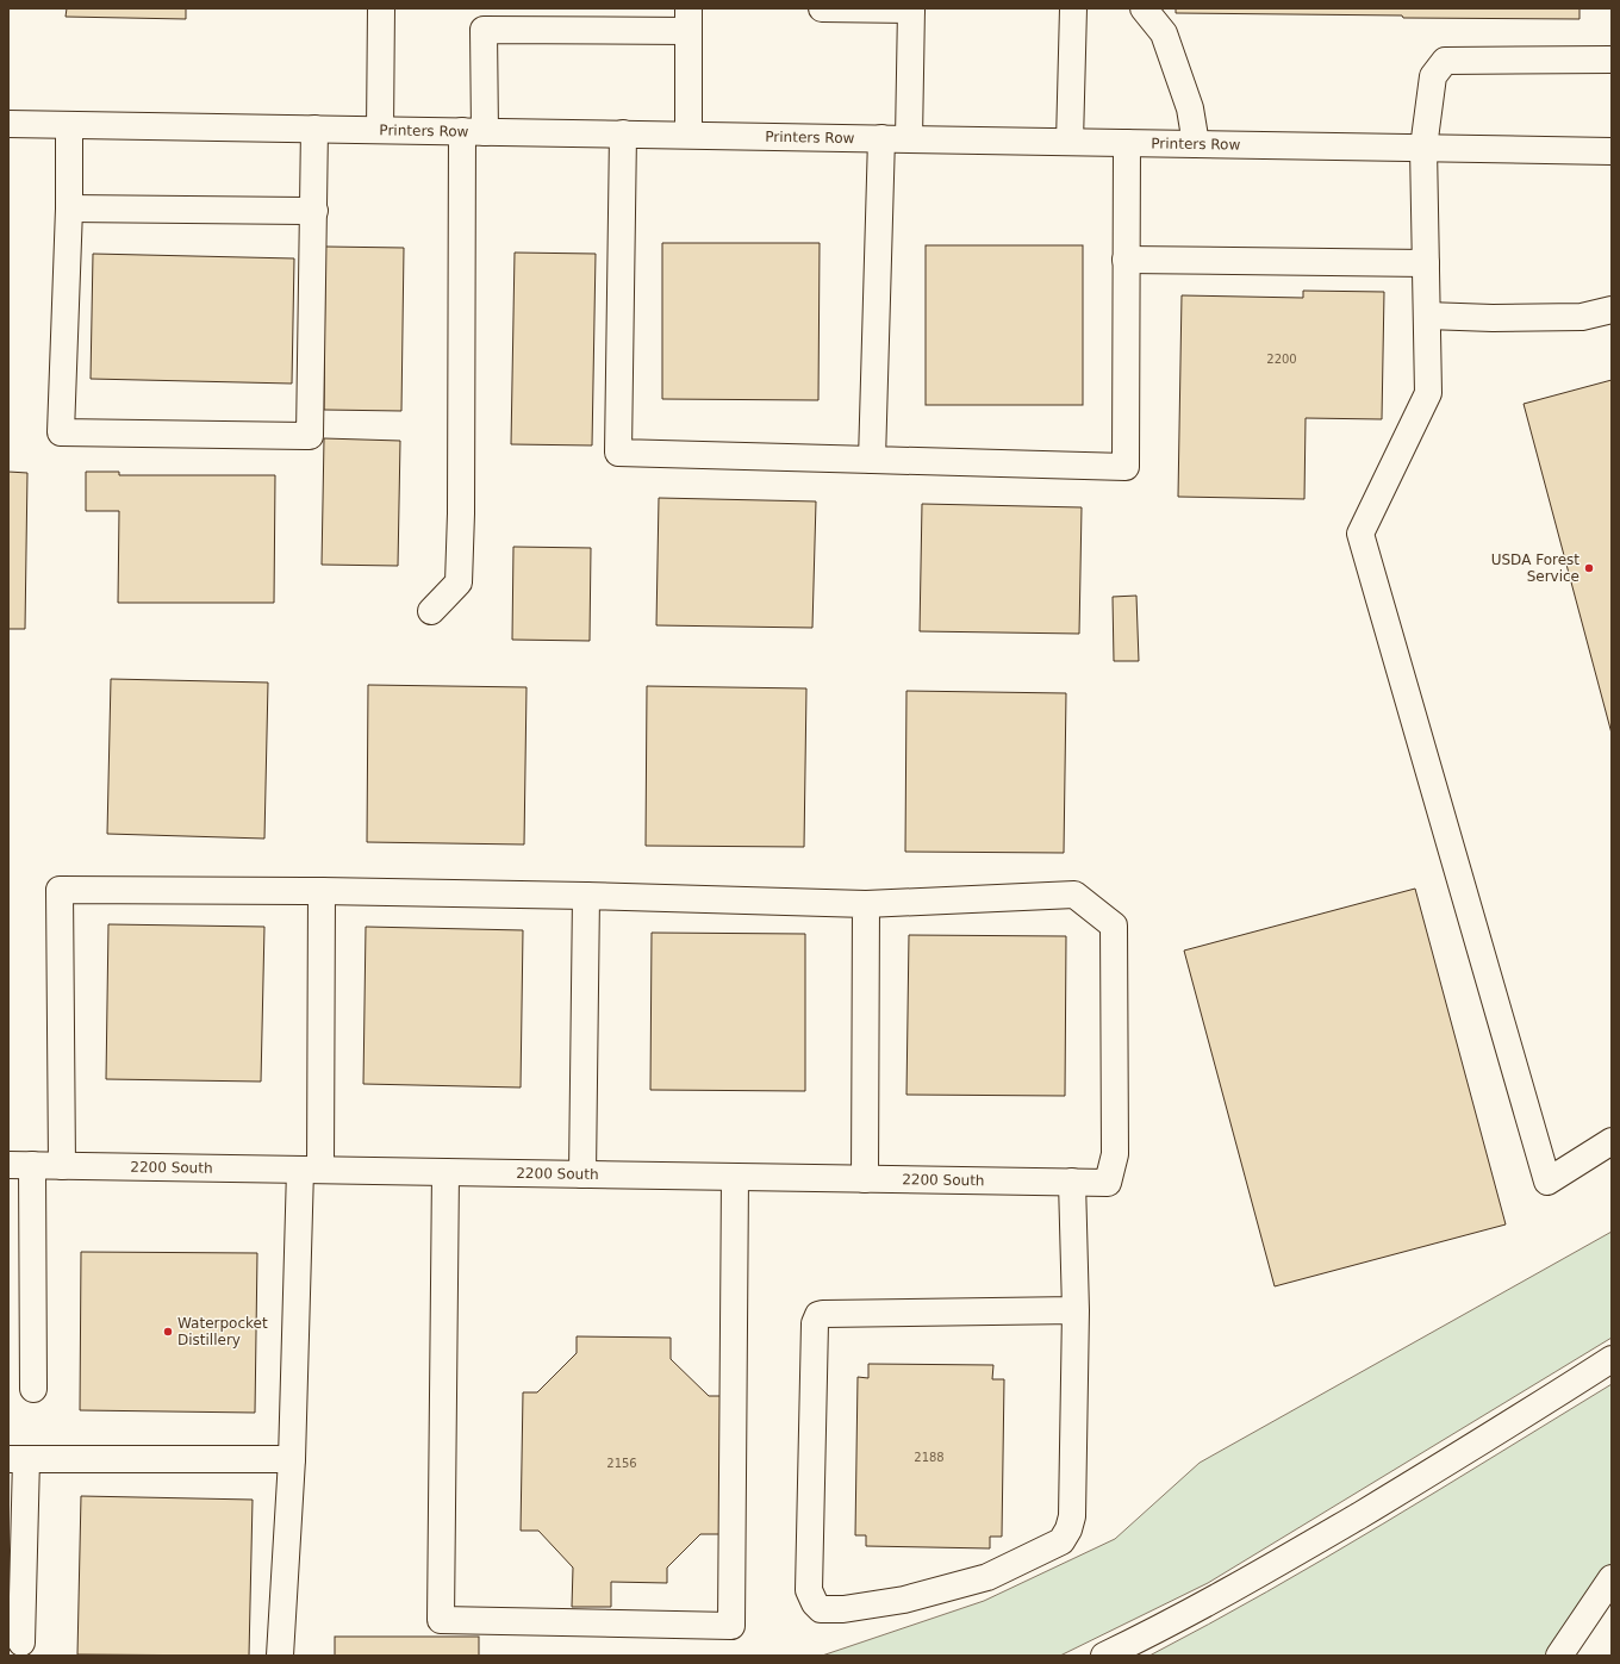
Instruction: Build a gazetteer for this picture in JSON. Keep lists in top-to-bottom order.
{
  "streets": {
    "main road": ["Printers Row", "2200 South"]
  },
  "places": ["USDA Forest Service", "Waterpocket Distillery"],
  "house_numbers": ["2200", "2188", "2156"]
}
